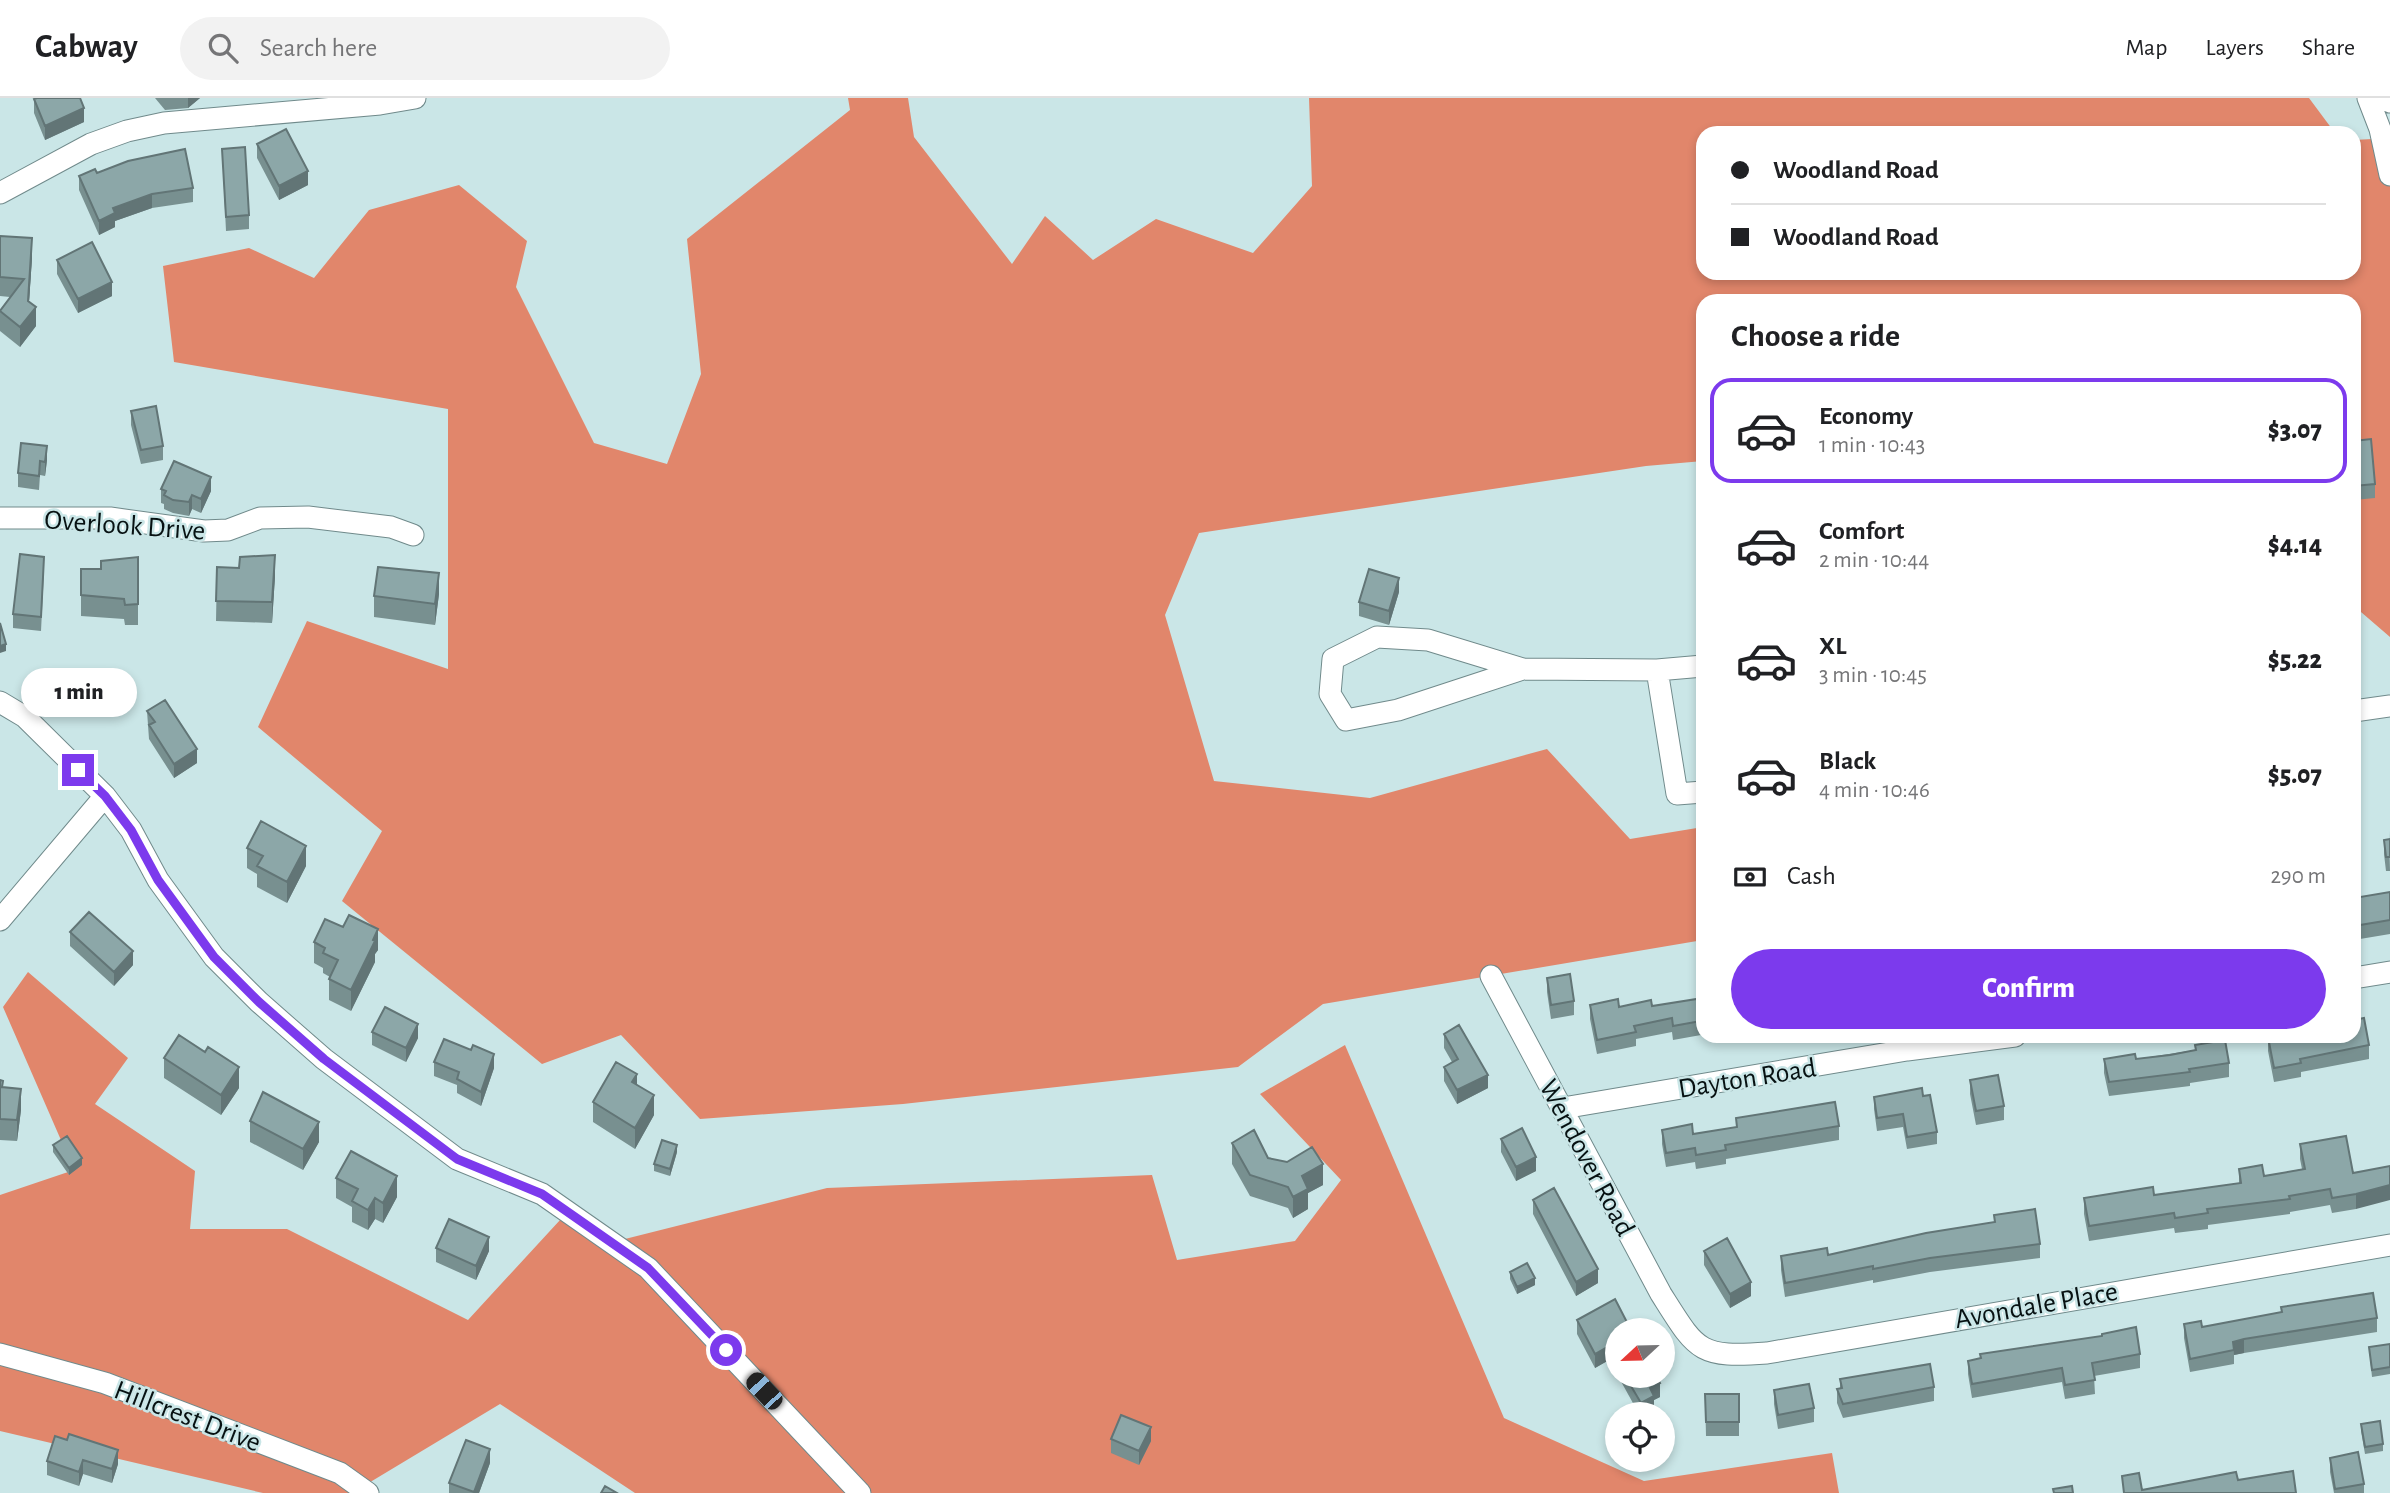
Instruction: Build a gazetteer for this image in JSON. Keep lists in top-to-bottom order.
{
  "streets": {
    "street": [
      "Overlook Drive",
      "Dayton Road",
      "Wendover Road",
      "Avondale Place",
      "Hillcrest Drive"
    ]
  },
  "crossings": [
    ["Dayton Road", "Wendover Road"],
    ["Wendover Road", "Avondale Place"]
  ],
  "north": "left",
  "page": {
    "header": "Cabway",
    "search": "Search here",
    "nav": ["Map", "Layers", "Share"],
    "banner": ["Woodland Road", "Woodland Road"],
    "heading": "Choose a ride",
    "list": [
      {
        "name": "Economy",
        "note": "1 min · 10:43",
        "value": "$3.07"
      },
      {
        "name": "Comfort",
        "note": "2 min · 10:44",
        "value": "$4.14"
      },
      {
        "name": "XL",
        "note": "3 min · 10:45",
        "value": "$5.22"
      },
      {
        "name": "Black",
        "note": "4 min · 10:46",
        "value": "$5.07"
      }
    ],
    "bubble": "1 min",
    "pay": ["Cash", "290 m"],
    "buttons": "Confirm"
  }
}
